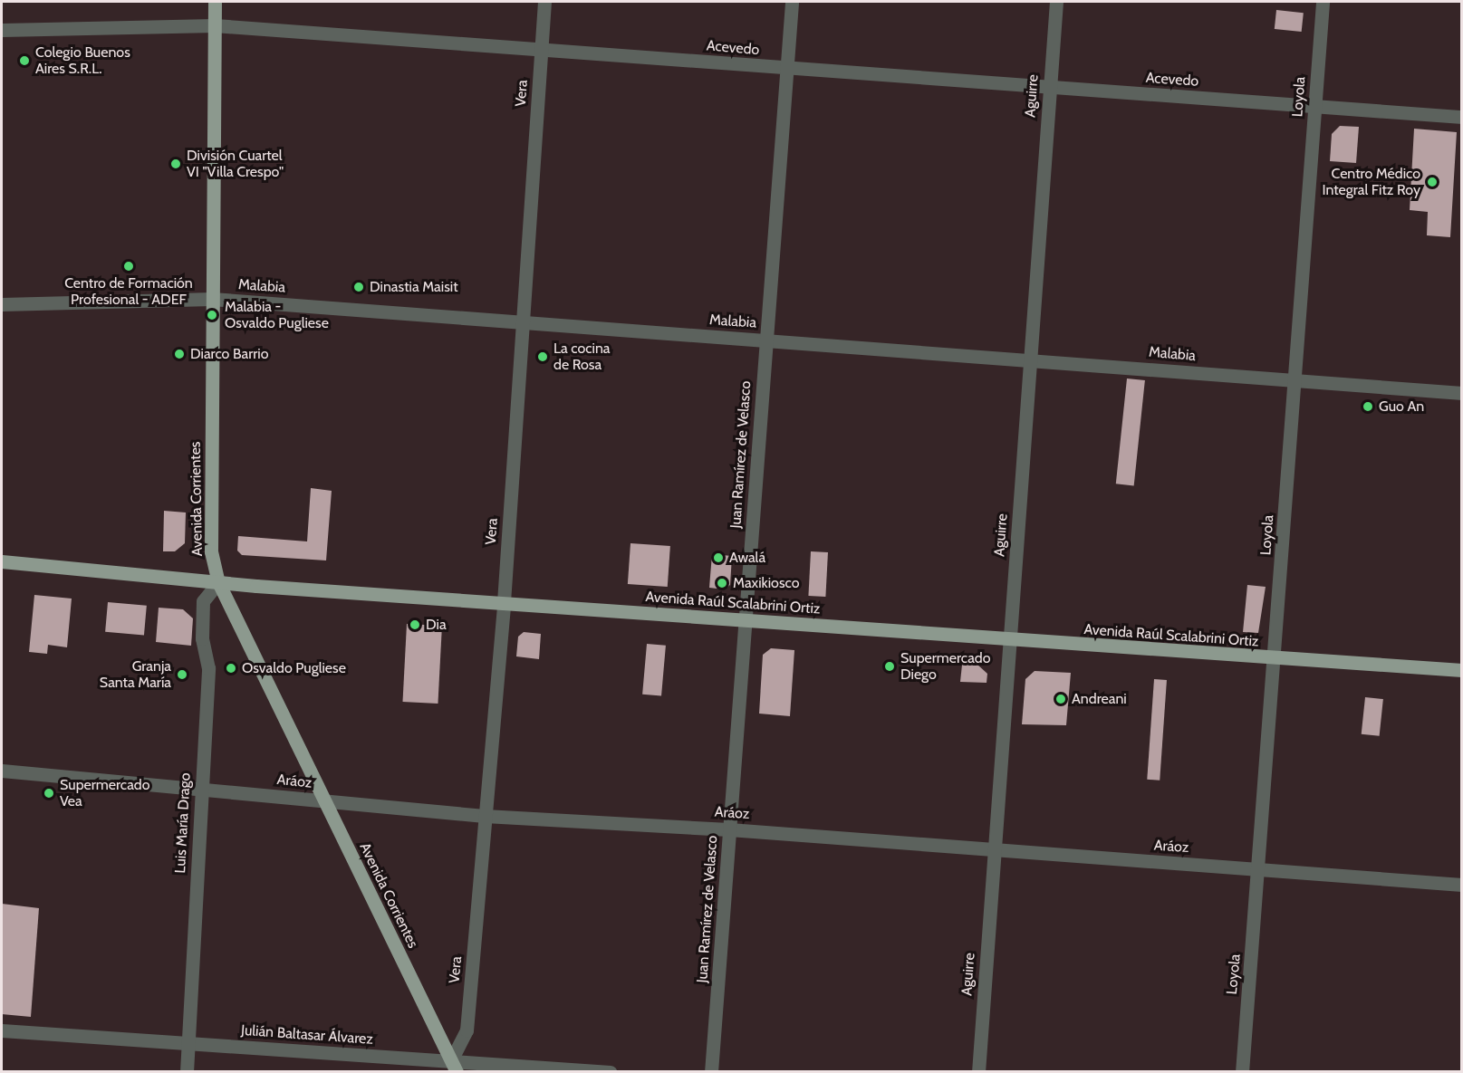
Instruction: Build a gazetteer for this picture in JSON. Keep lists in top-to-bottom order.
{
  "streets": {
    "main road": ["Avenida Corrientes", "Avenida Raúl Scalabrini Ortiz"],
    "street": [
      "Acevedo",
      "Vera",
      "Aguirre",
      "Loyola",
      "Malabia",
      "Juan Ramírez de Velasco",
      "Aráoz",
      "Luis María Drago",
      "Julián Baltasar Álvarez"
    ]
  },
  "crossings": [
    ["Acevedo", "Vera"],
    ["Acevedo", "Aguirre"],
    ["Acevedo", "Loyola"],
    ["Acevedo", "Juan Ramírez de Velasco"],
    ["Acevedo", "Avenida Corrientes"],
    ["Vera", "Malabia"],
    ["Vera", "Avenida Corrientes"],
    ["Vera", "Avenida Raúl Scalabrini Ortiz"],
    ["Vera", "Aráoz"],
    ["Vera", "Julián Baltasar Álvarez"],
    ["Aguirre", "Malabia"],
    ["Aguirre", "Avenida Raúl Scalabrini Ortiz"],
    ["Aguirre", "Aráoz"],
    ["Loyola", "Malabia"],
    ["Loyola", "Avenida Raúl Scalabrini Ortiz"],
    ["Loyola", "Aráoz"],
    ["Malabia", "Juan Ramírez de Velasco"],
    ["Malabia", "Avenida Corrientes"],
    ["Juan Ramírez de Velasco", "Avenida Raúl Scalabrini Ortiz"],
    ["Juan Ramírez de Velasco", "Aráoz"],
    ["Avenida Corrientes", "Avenida Raúl Scalabrini Ortiz"],
    ["Avenida Corrientes", "Aráoz"],
    ["Avenida Corrientes", "Luis María Drago"],
    ["Avenida Corrientes", "Julián Baltasar Álvarez"],
    ["Avenida Raúl Scalabrini Ortiz", "Luis María Drago"],
    ["Aráoz", "Luis María Drago"],
    ["Luis María Drago", "Julián Baltasar Álvarez"]
  ],
  "places": [
    "Colegio Buenos Aires S.R.L.",
    "División Cuartel VI \"Villa Crespo\"",
    "Centro Médico Integral Fitz Roy",
    "Centro de Formación Profesional - ADEF",
    "Dinastia Maisit",
    "Malabia - Osvaldo Pugliese",
    "Diarco Barrio",
    "La cocina de Rosa",
    "Guo An",
    "Awalá",
    "Maxikiosco",
    "Dia",
    "Supermercado Diego",
    "Osvaldo Pugliese",
    "Granja Santa María",
    "Andreani",
    "Supermercado Vea"
  ]
}
